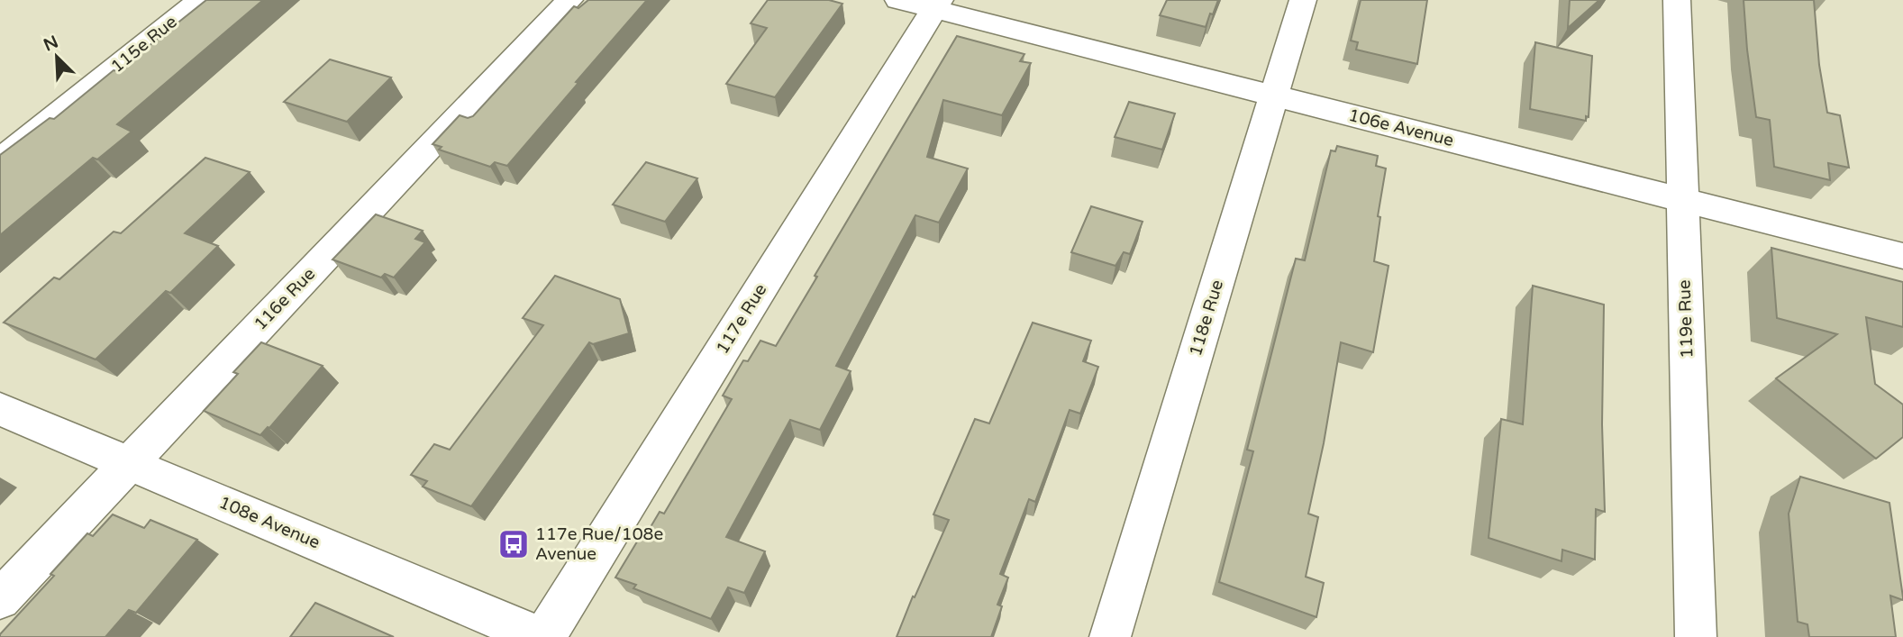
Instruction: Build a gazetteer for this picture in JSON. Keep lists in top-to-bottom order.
{
  "streets": {
    "street": [
      "115e Rue",
      "106e Avenue",
      "116e Rue",
      "118e Rue",
      "117e Rue",
      "119e Rue",
      "108e Avenue"
    ]
  },
  "crossings": [
    ["106e Avenue", "118e Rue"],
    ["106e Avenue", "117e Rue"],
    ["106e Avenue", "119e Rue"],
    ["116e Rue", "108e Avenue"],
    ["117e Rue", "108e Avenue"]
  ],
  "places": {
    "bus stop": ["117e Rue/108e Avenue"]
  },
  "north": "top left"
}
